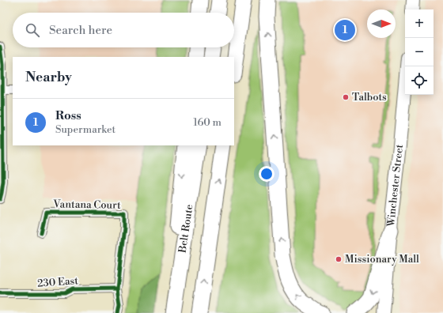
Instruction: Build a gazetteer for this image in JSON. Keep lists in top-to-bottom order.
{
  "streets": {
    "highway": ["Belt Route"],
    "main road": ["Winchester Street"],
    "street": ["Vantana Court", "230 East"]
  },
  "crossings": [
    ["Vantana Court", "230 East"]
  ],
  "places": ["Talbots", "Missionary Mall"],
  "north": "right",
  "page": {
    "map_buttons": ["+", "−"],
    "search": "Search here",
    "pins": "1",
    "heading": "Nearby",
    "list": [
      {
        "mark": "1",
        "name": "Ross",
        "note": "Supermarket",
        "value": "160 m"
      }
    ]
  }
}
